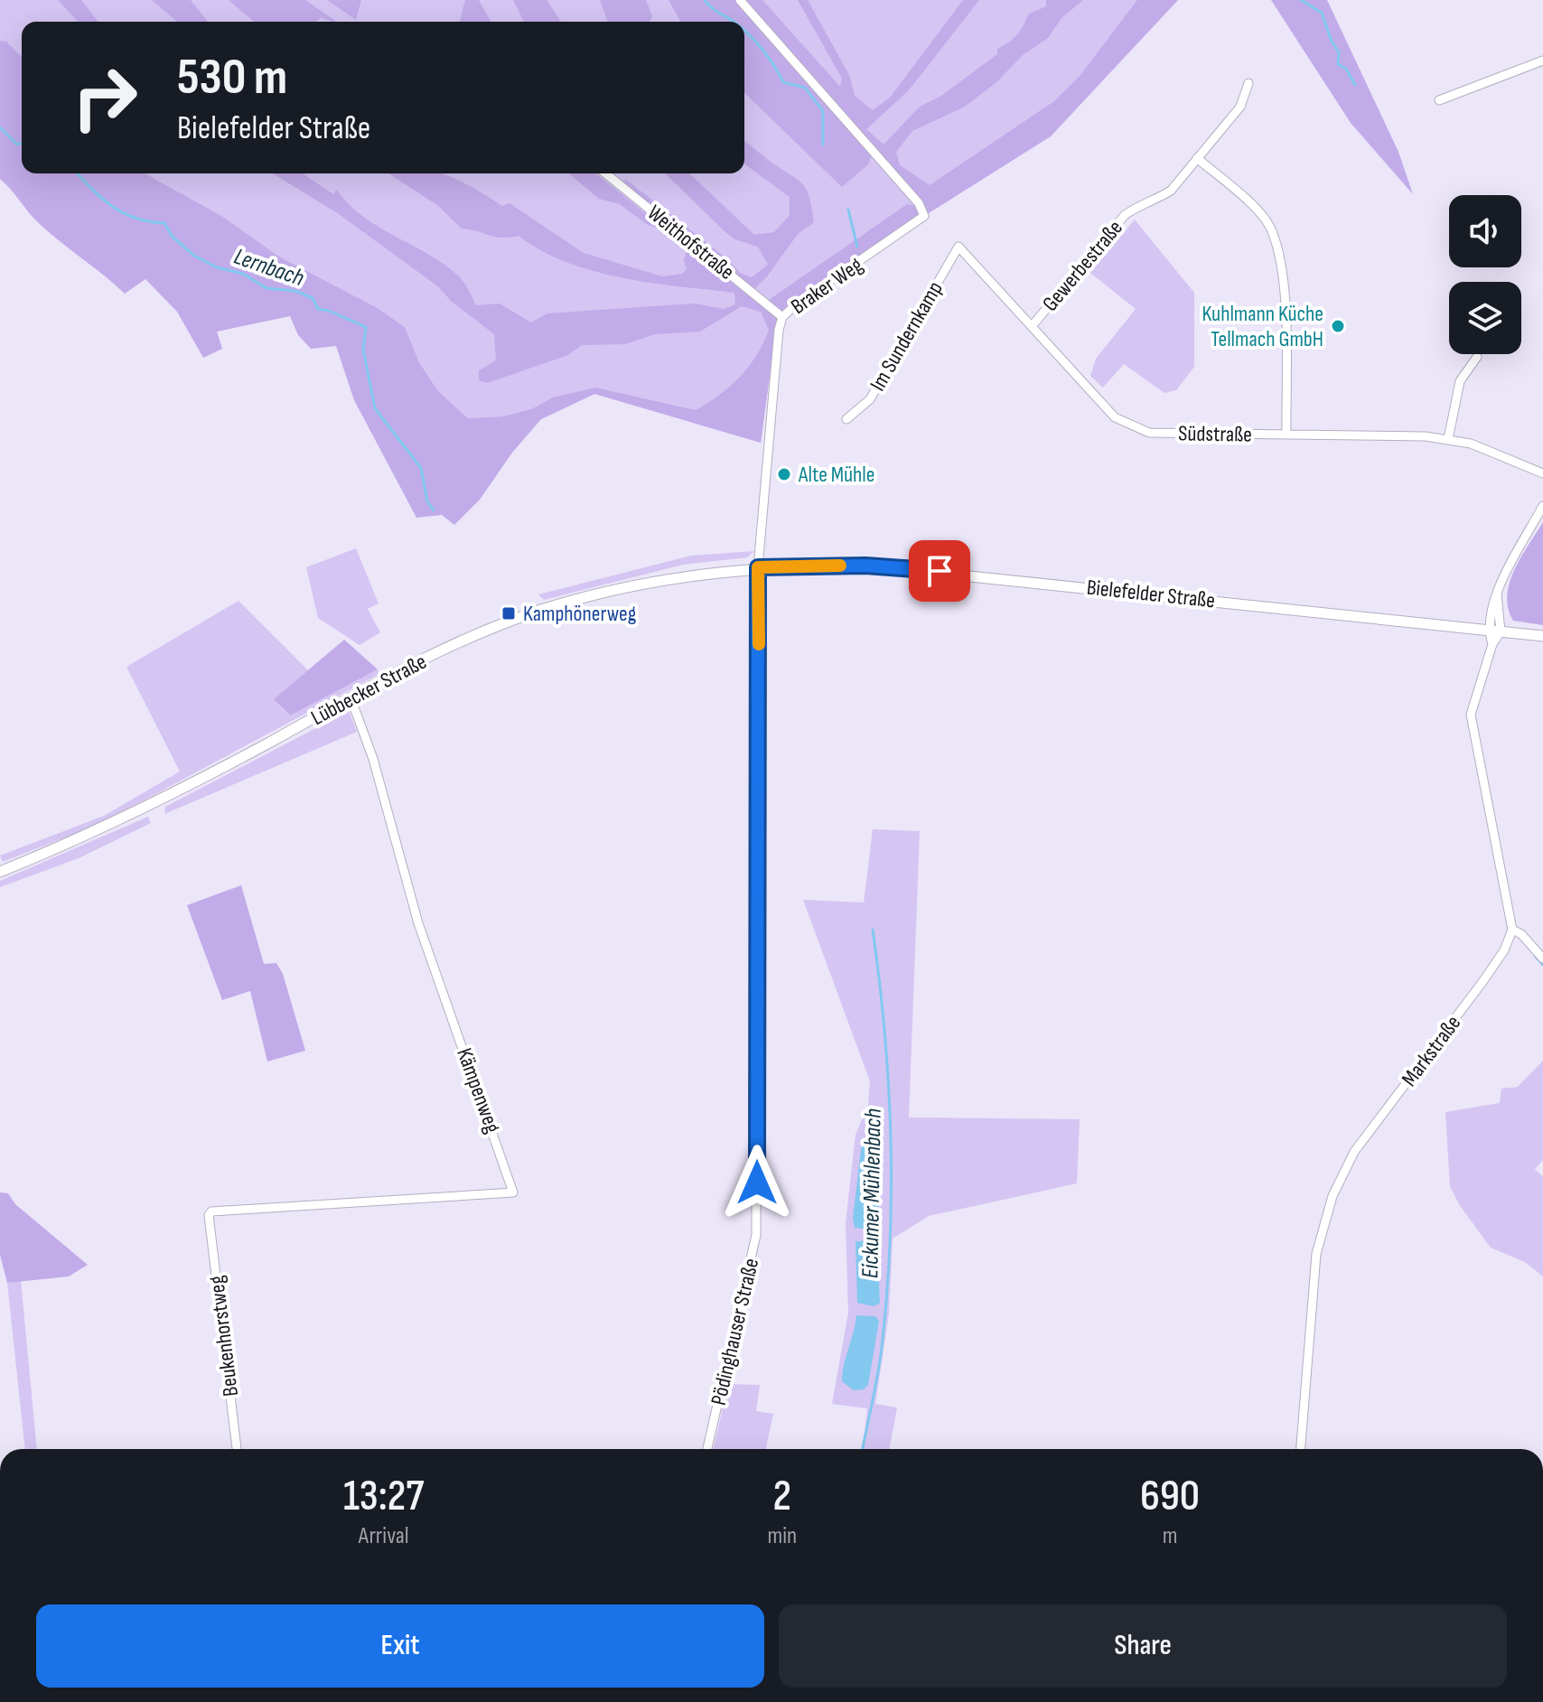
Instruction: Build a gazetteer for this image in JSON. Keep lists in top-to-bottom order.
{
  "streets": {
    "main road": ["Bielefelder Straße", "Lübbecker Straße"],
    "street": [
      "Weithofstraße",
      "Gewerbestraße",
      "Braker Weg",
      "Im Sundernkamp",
      "Südstraße",
      "Markstraße",
      "Kämpenweg",
      "Pödinghauser Straße",
      "Beukenhorstweg"
    ]
  },
  "crossings": [
    ["Weithofstraße", "Braker Weg"],
    ["Gewerbestraße", "Südstraße"],
    ["Braker Weg", "Pödinghauser Straße"],
    ["Im Sundernkamp", "Südstraße"],
    ["Bielefelder Straße", "Lübbecker Straße"],
    ["Bielefelder Straße", "Pödinghauser Straße"],
    ["Lübbecker Straße", "Kämpenweg"],
    ["Lübbecker Straße", "Pödinghauser Straße"],
    ["Kämpenweg", "Beukenhorstweg"]
  ],
  "water": ["Lernbach", "Eickumer Mühlenbach"],
  "places": {
    "other": ["Kuhlmann Küche Tellmach GmbH", "Alte Mühle"],
    "transit": ["Kamphönerweg"]
  },
  "page": {
    "turn": ["530 m", "Bielefelder Straße"],
    "eta": [
      "13:27",
      "Arrival",
      "2",
      "min",
      "690",
      "m"
    ],
    "buttons": ["Exit", "Share"]
  }
}
